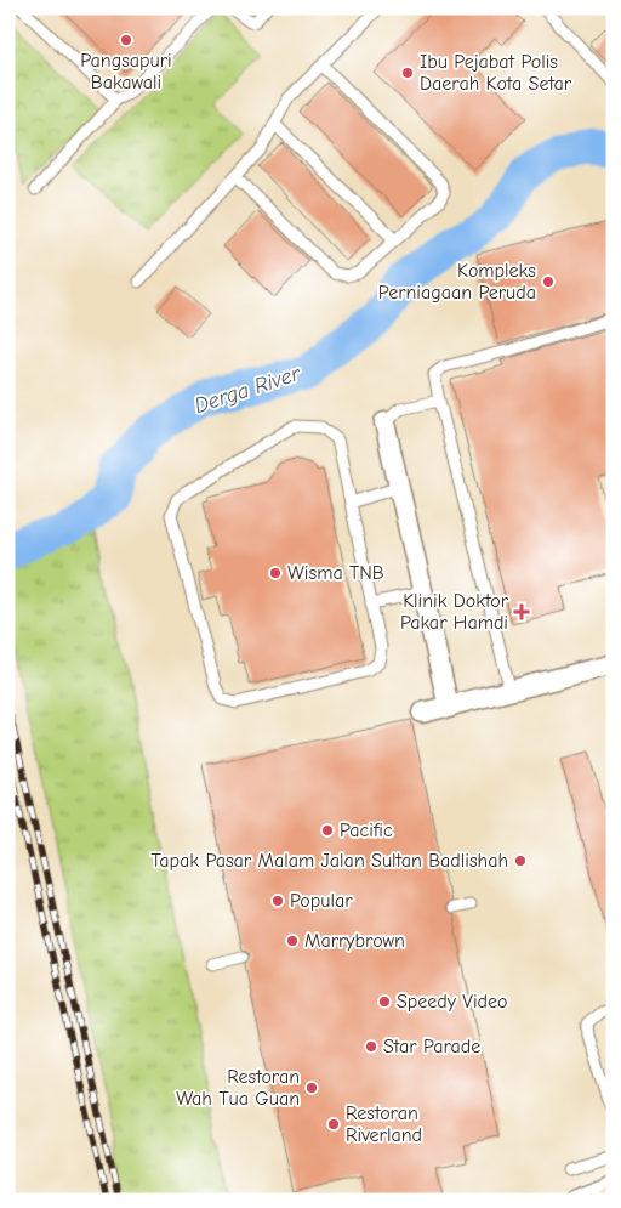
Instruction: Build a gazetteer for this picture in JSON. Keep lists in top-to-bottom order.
{
  "water": ["Derga River"],
  "places": {
    "other": [
      "Pangsapuri Bakawali",
      "Ibu Pejabat Polis Daerah Kota Setar",
      "Kompleks Perniagaan Peruda",
      "Wisma TNB",
      "Pacific",
      "Tapak Pasar Malam Jalan Sultan Badlishah",
      "Popular",
      "Marrybrown",
      "Speedy Video",
      "Star Parade",
      "Restoran Wah Tua Guan",
      "Restoran Riverland"
    ],
    "health": ["Klinik Doktor Pakar Hamdi"]
  }
}
